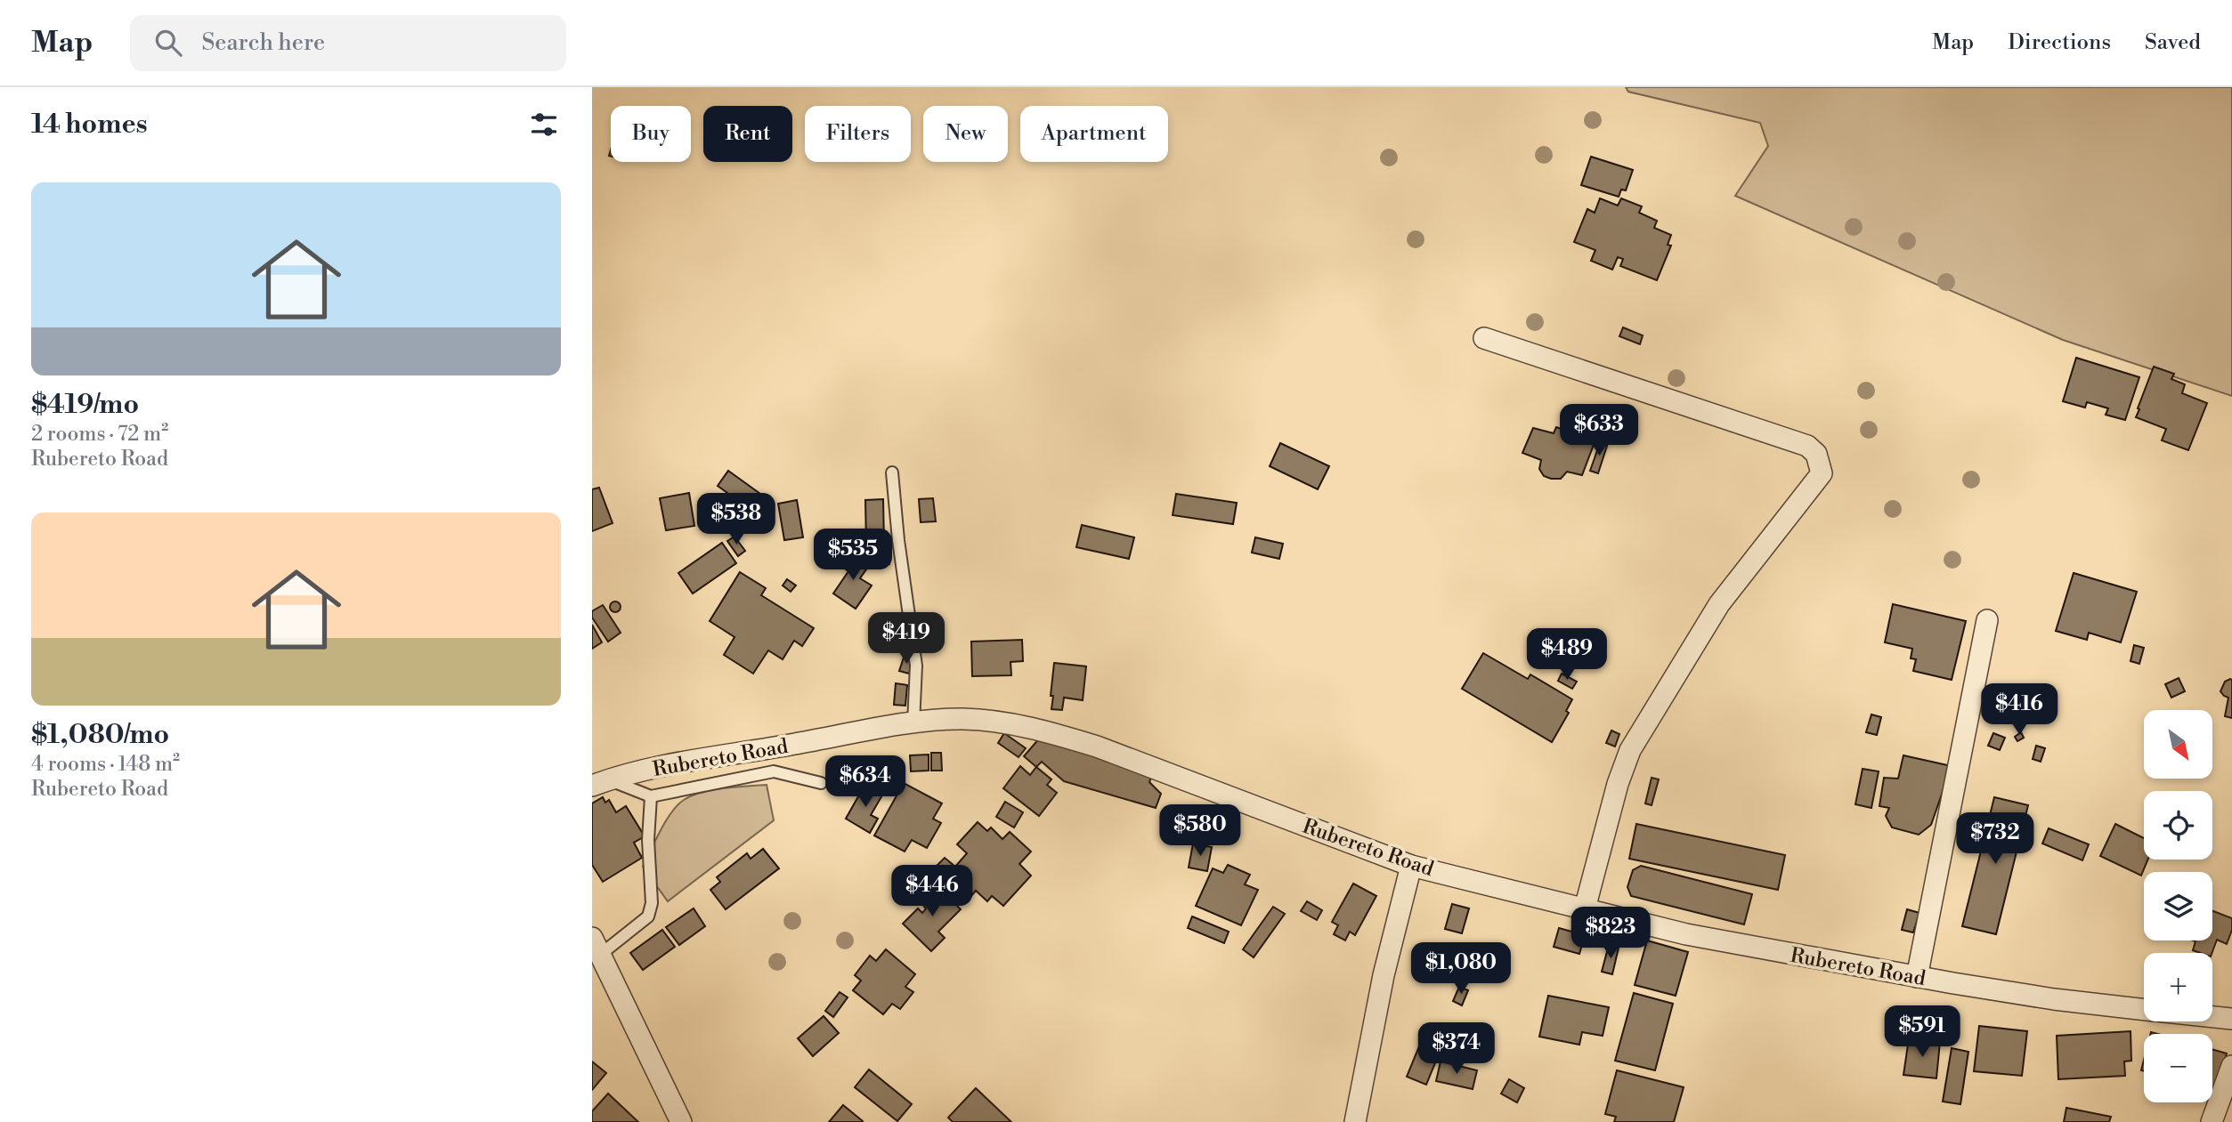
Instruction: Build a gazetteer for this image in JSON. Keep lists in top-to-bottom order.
{
  "streets": {
    "street": ["Rubereto Road"]
  },
  "north": "bottom right",
  "page": {
    "header": "Map",
    "search": "Search here",
    "nav": ["Map", "Directions", "Saved"],
    "heading": "14 homes",
    "chip": [
      "Buy",
      "Rent",
      "Filters",
      "New",
      "Apartment"
    ],
    "list": [
      {
        "name": "$419/mo",
        "note": "2 rooms · 72 m² · Rubereto Road"
      },
      {
        "name": "$1,080/mo",
        "note": "4 rooms · 148 m² · Rubereto Road"
      }
    ],
    "price": [
      "$633",
      "$538",
      "$535",
      "$419",
      "$489",
      "$416",
      "$634",
      "$580",
      "$732",
      "$446",
      "$823",
      "$1,080",
      "$591",
      "$374"
    ],
    "map_buttons": ["+", "−"]
  }
}
